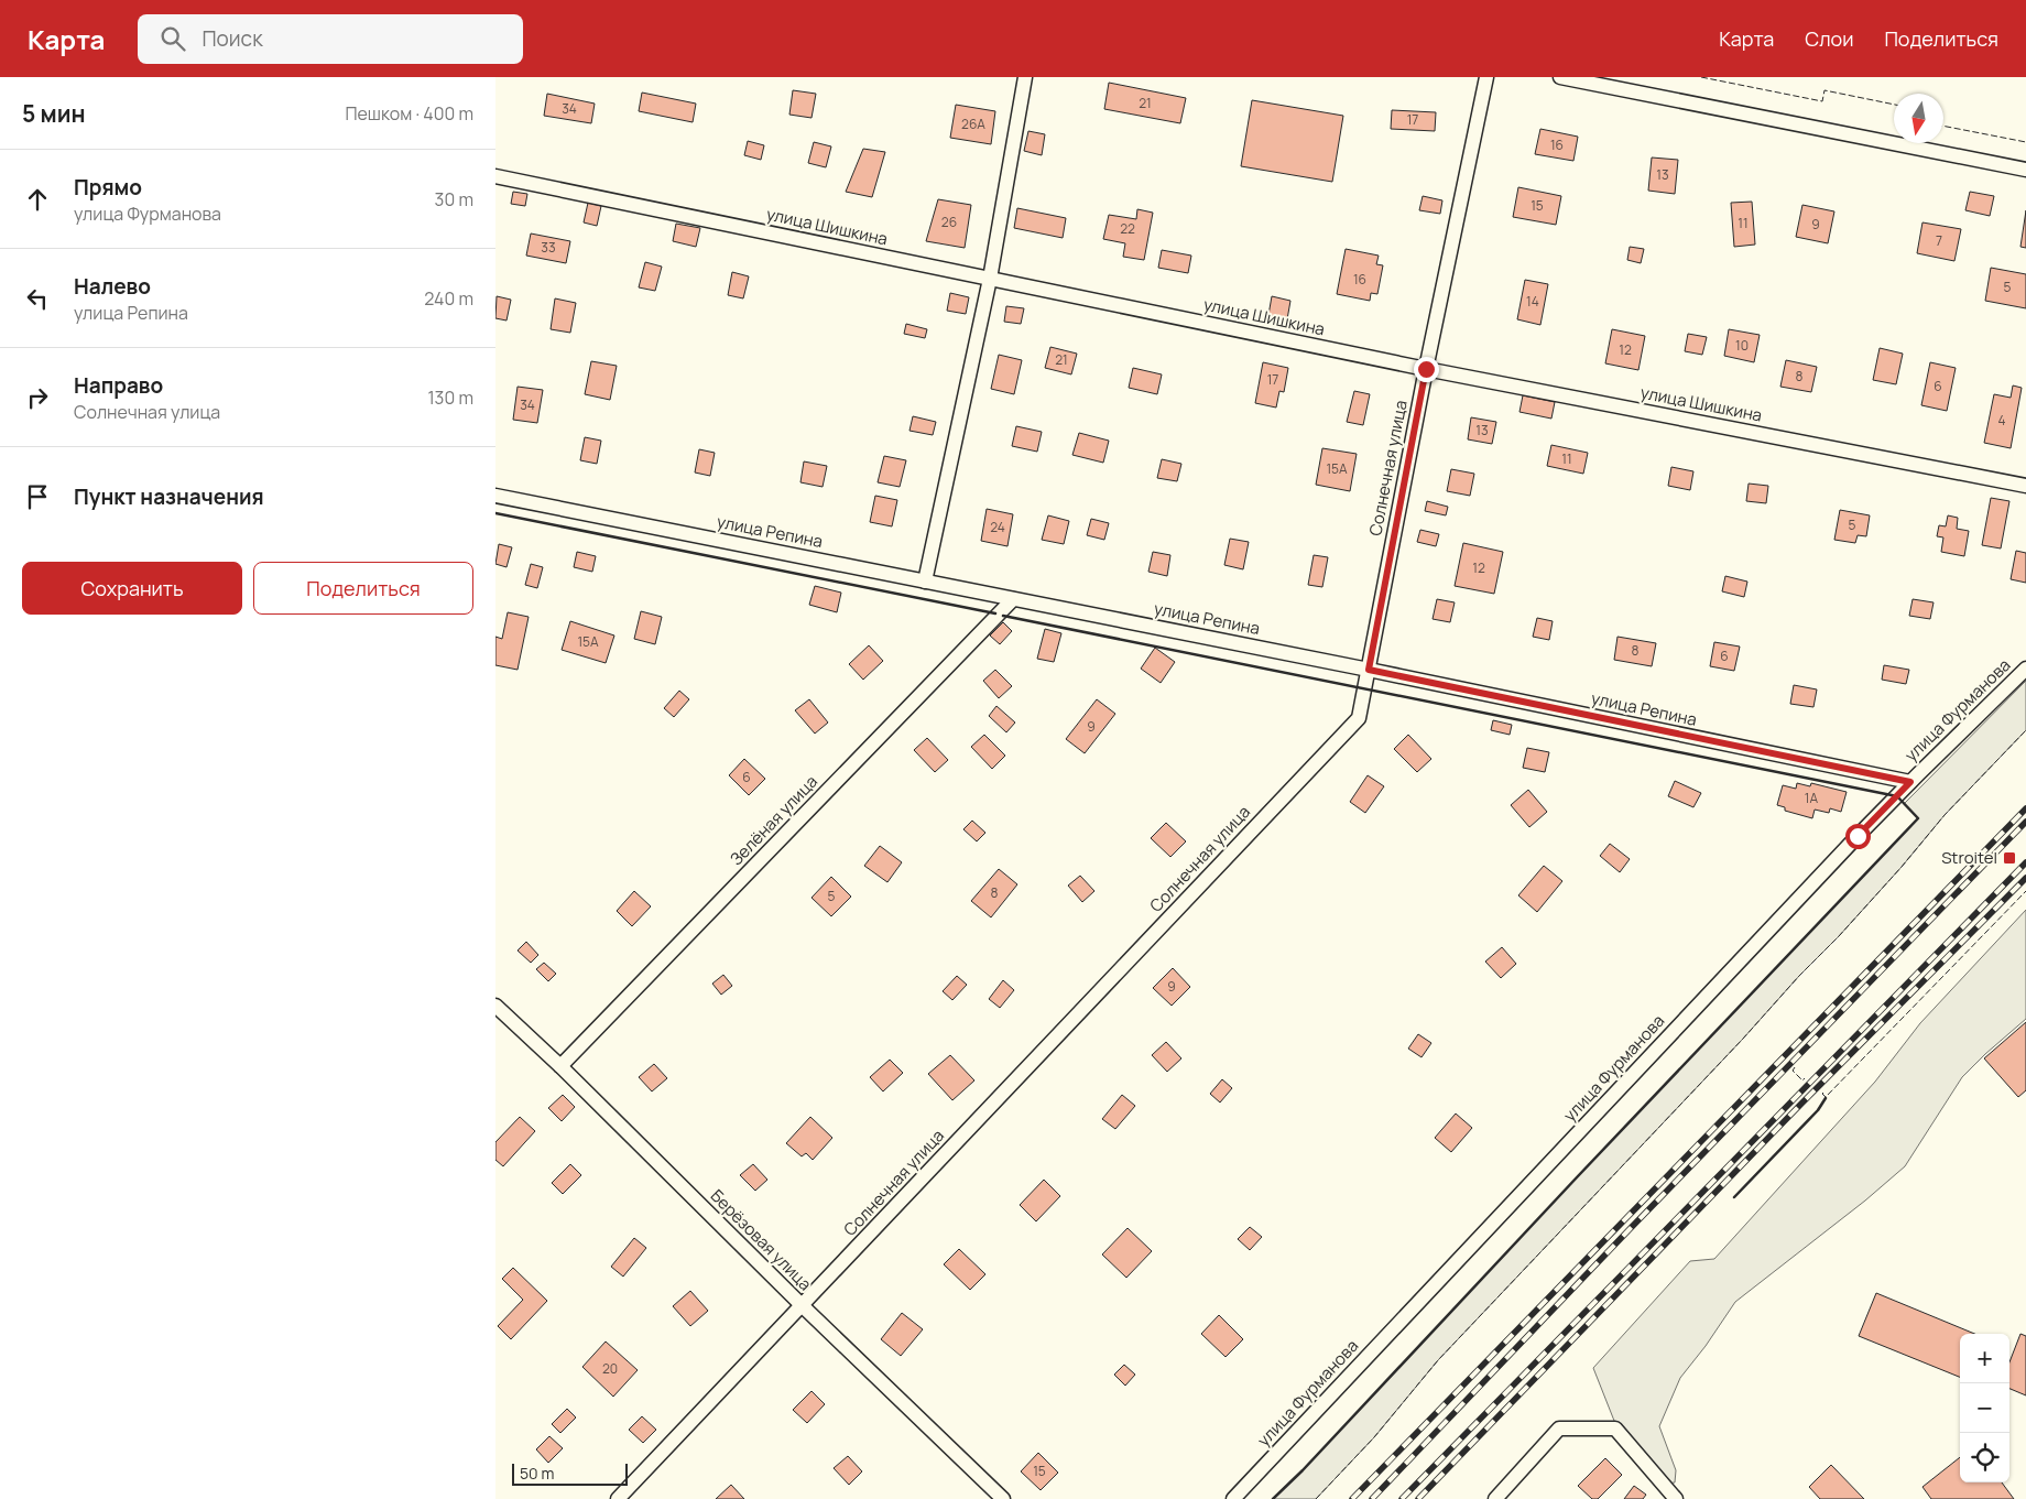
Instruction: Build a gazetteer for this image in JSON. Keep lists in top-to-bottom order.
{
  "streets": {
    "street": [
      "улица Шишкина",
      "Солнечная улица",
      "улица Репина",
      "улица Фурманова",
      "Зелёная улица",
      "Берёзовая улица"
    ]
  },
  "crossings": [
    ["улица Шишкина", "Солнечная улица"],
    ["Солнечная улица", "улица Репина"],
    ["Солнечная улица", "Берёзовая улица"],
    ["улица Репина", "улица Фурманова"],
    ["улица Репина", "Зелёная улица"],
    ["Зелёная улица", "Берёзовая улица"]
  ],
  "places": {
    "transit": ["Stroitel"]
  },
  "house_numbers": [
    "21",
    "34",
    "17",
    "26А",
    "16",
    "13",
    "15",
    "26",
    "11",
    "9",
    "22",
    "7",
    "33",
    "16",
    "5",
    "14",
    "10",
    "12",
    "21",
    "8",
    "17",
    "6",
    "34",
    "4",
    "13",
    "11",
    "15А",
    "5",
    "24",
    "12",
    "15А",
    "8",
    "6",
    "9",
    "6",
    "1А",
    "8",
    "5",
    "9",
    "20",
    "15"
  ],
  "scale_bar": "50 m",
  "north": "bottom",
  "page": {
    "header": "Карта",
    "search": "Поиск",
    "nav": ["Карта", "Слои", "Поделиться"],
    "heading": ["5 мин", "Пешком · 400 m"],
    "list": [
      ["Прямо", "улица Фурманова", "30 m"],
      ["Налево", "улица Репина", "240 m"],
      ["Направо", "Солнечная улица", "130 m"],
      "Пункт назначения"
    ],
    "buttons": ["Сохранить", "Поделиться"],
    "map_buttons": ["+", "−"],
    "scale": "50 m"
  }
}
